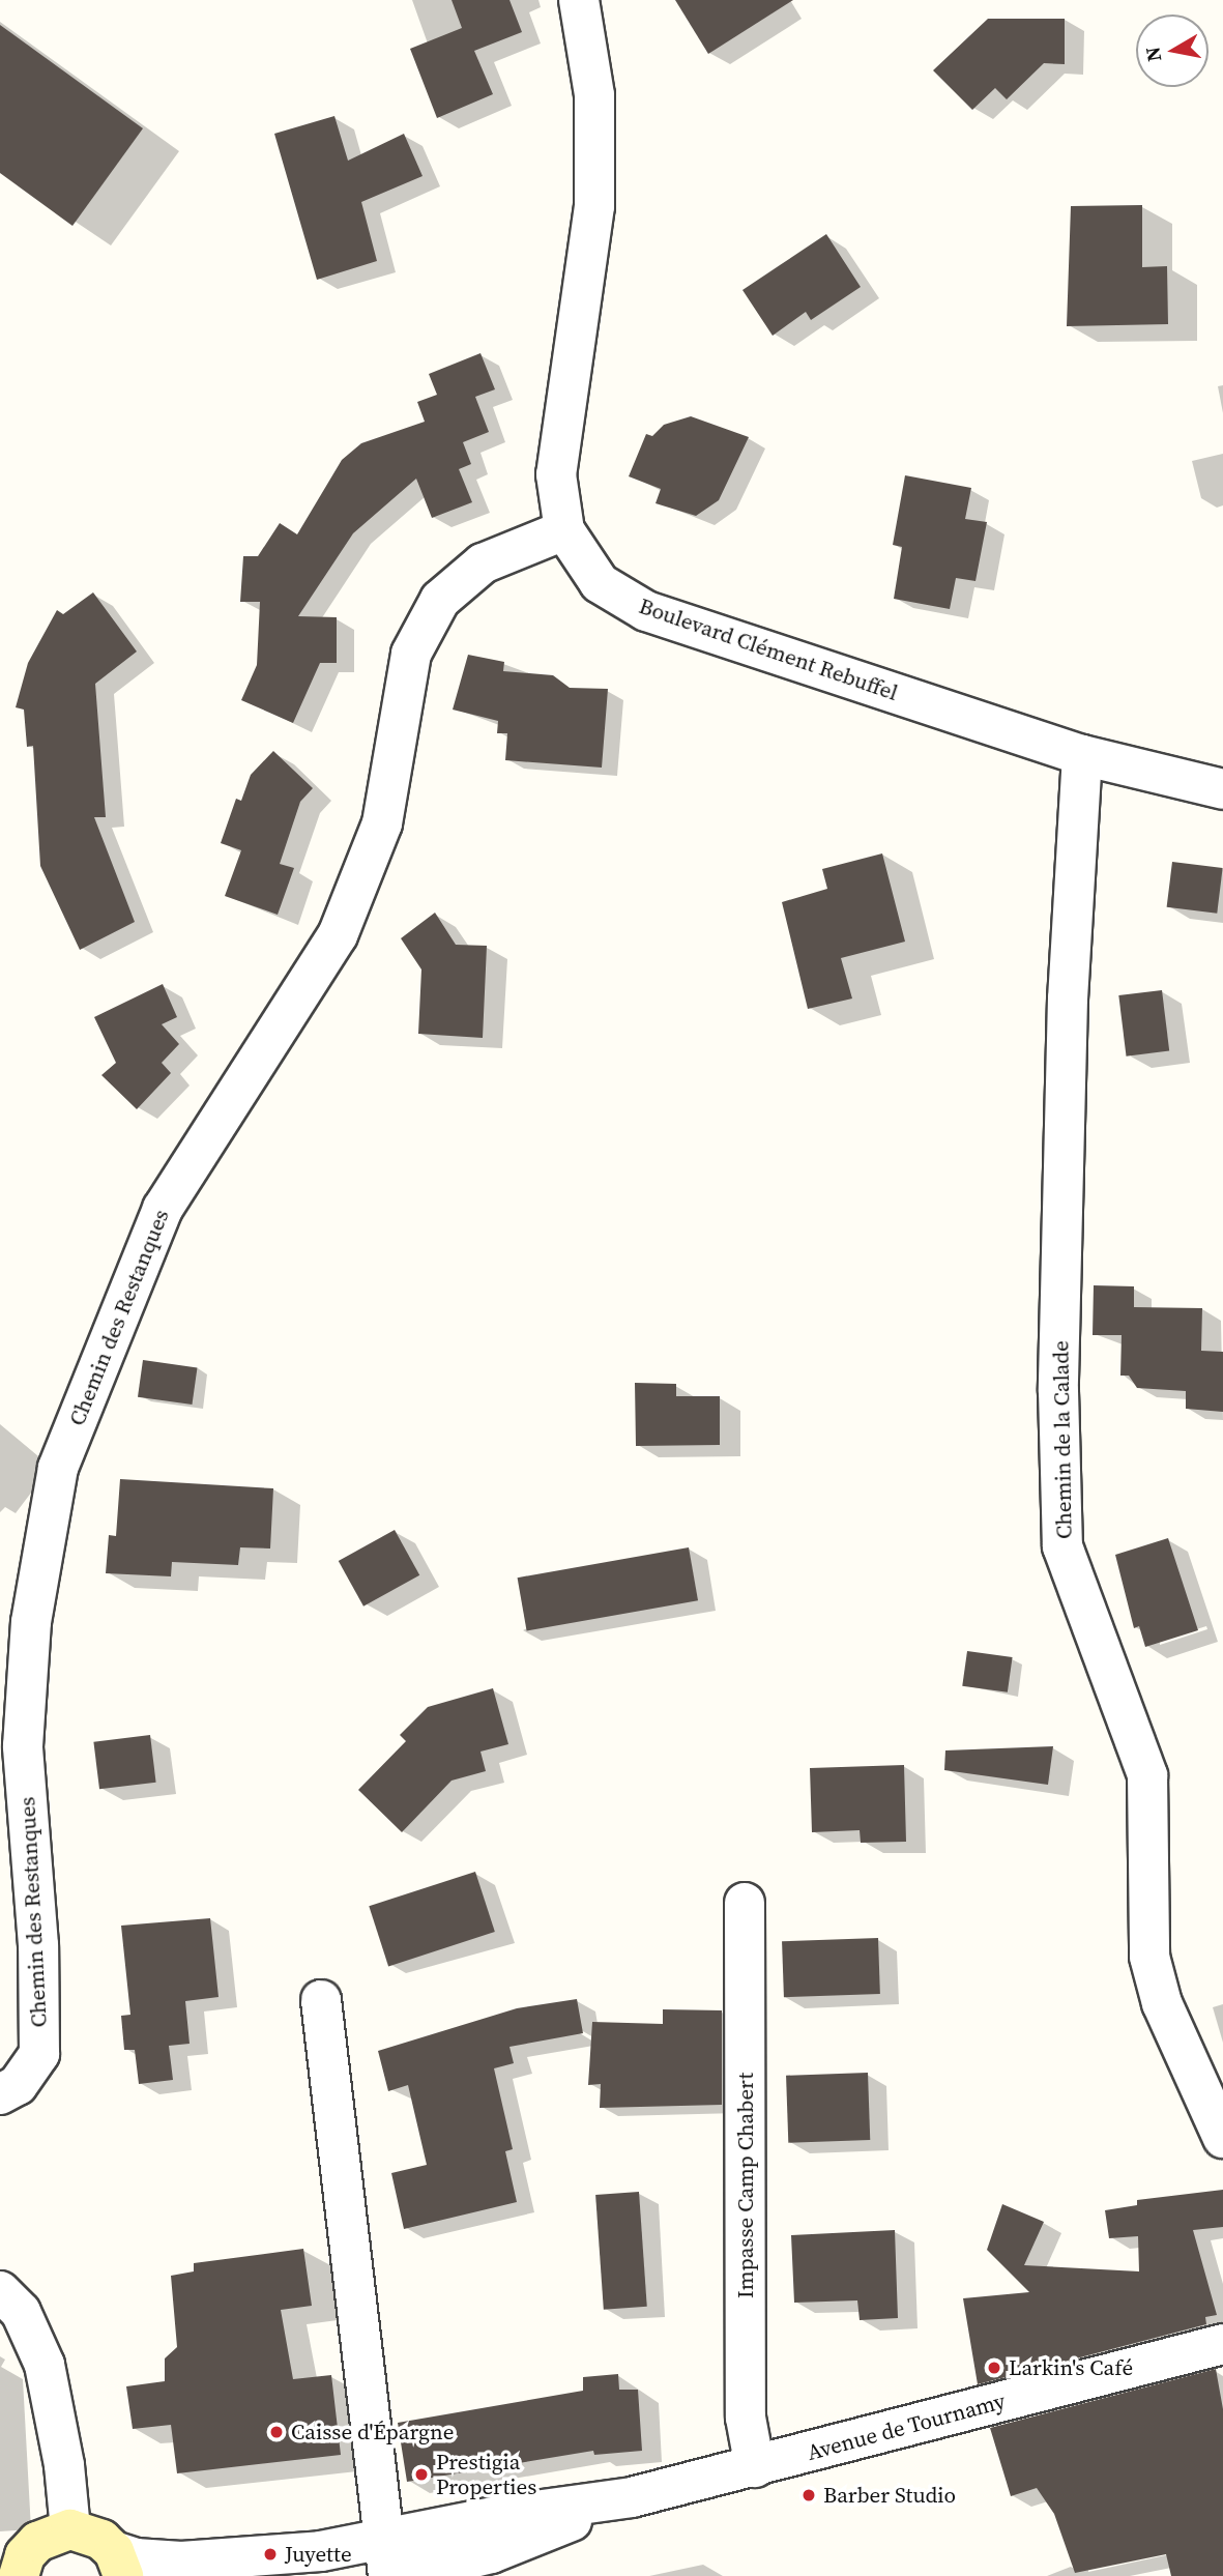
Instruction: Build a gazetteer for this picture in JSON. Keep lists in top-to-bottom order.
{
  "streets": {
    "street": [
      "Boulevard Clément Rebuffel",
      "Chemin des Restanques",
      "Chemin de la Calade",
      "Impasse Camp Chabert",
      "Avenue de Tournamy"
    ]
  },
  "crossings": [
    ["Boulevard Clément Rebuffel", "Chemin des Restanques"],
    ["Boulevard Clément Rebuffel", "Chemin de la Calade"],
    ["Impasse Camp Chabert", "Avenue de Tournamy"]
  ],
  "places": [
    "Larkin's Café",
    "Caisse d'Épargne",
    "Prestigia Properties",
    "Barber Studio",
    "Juyette"
  ],
  "north": "left"
}
